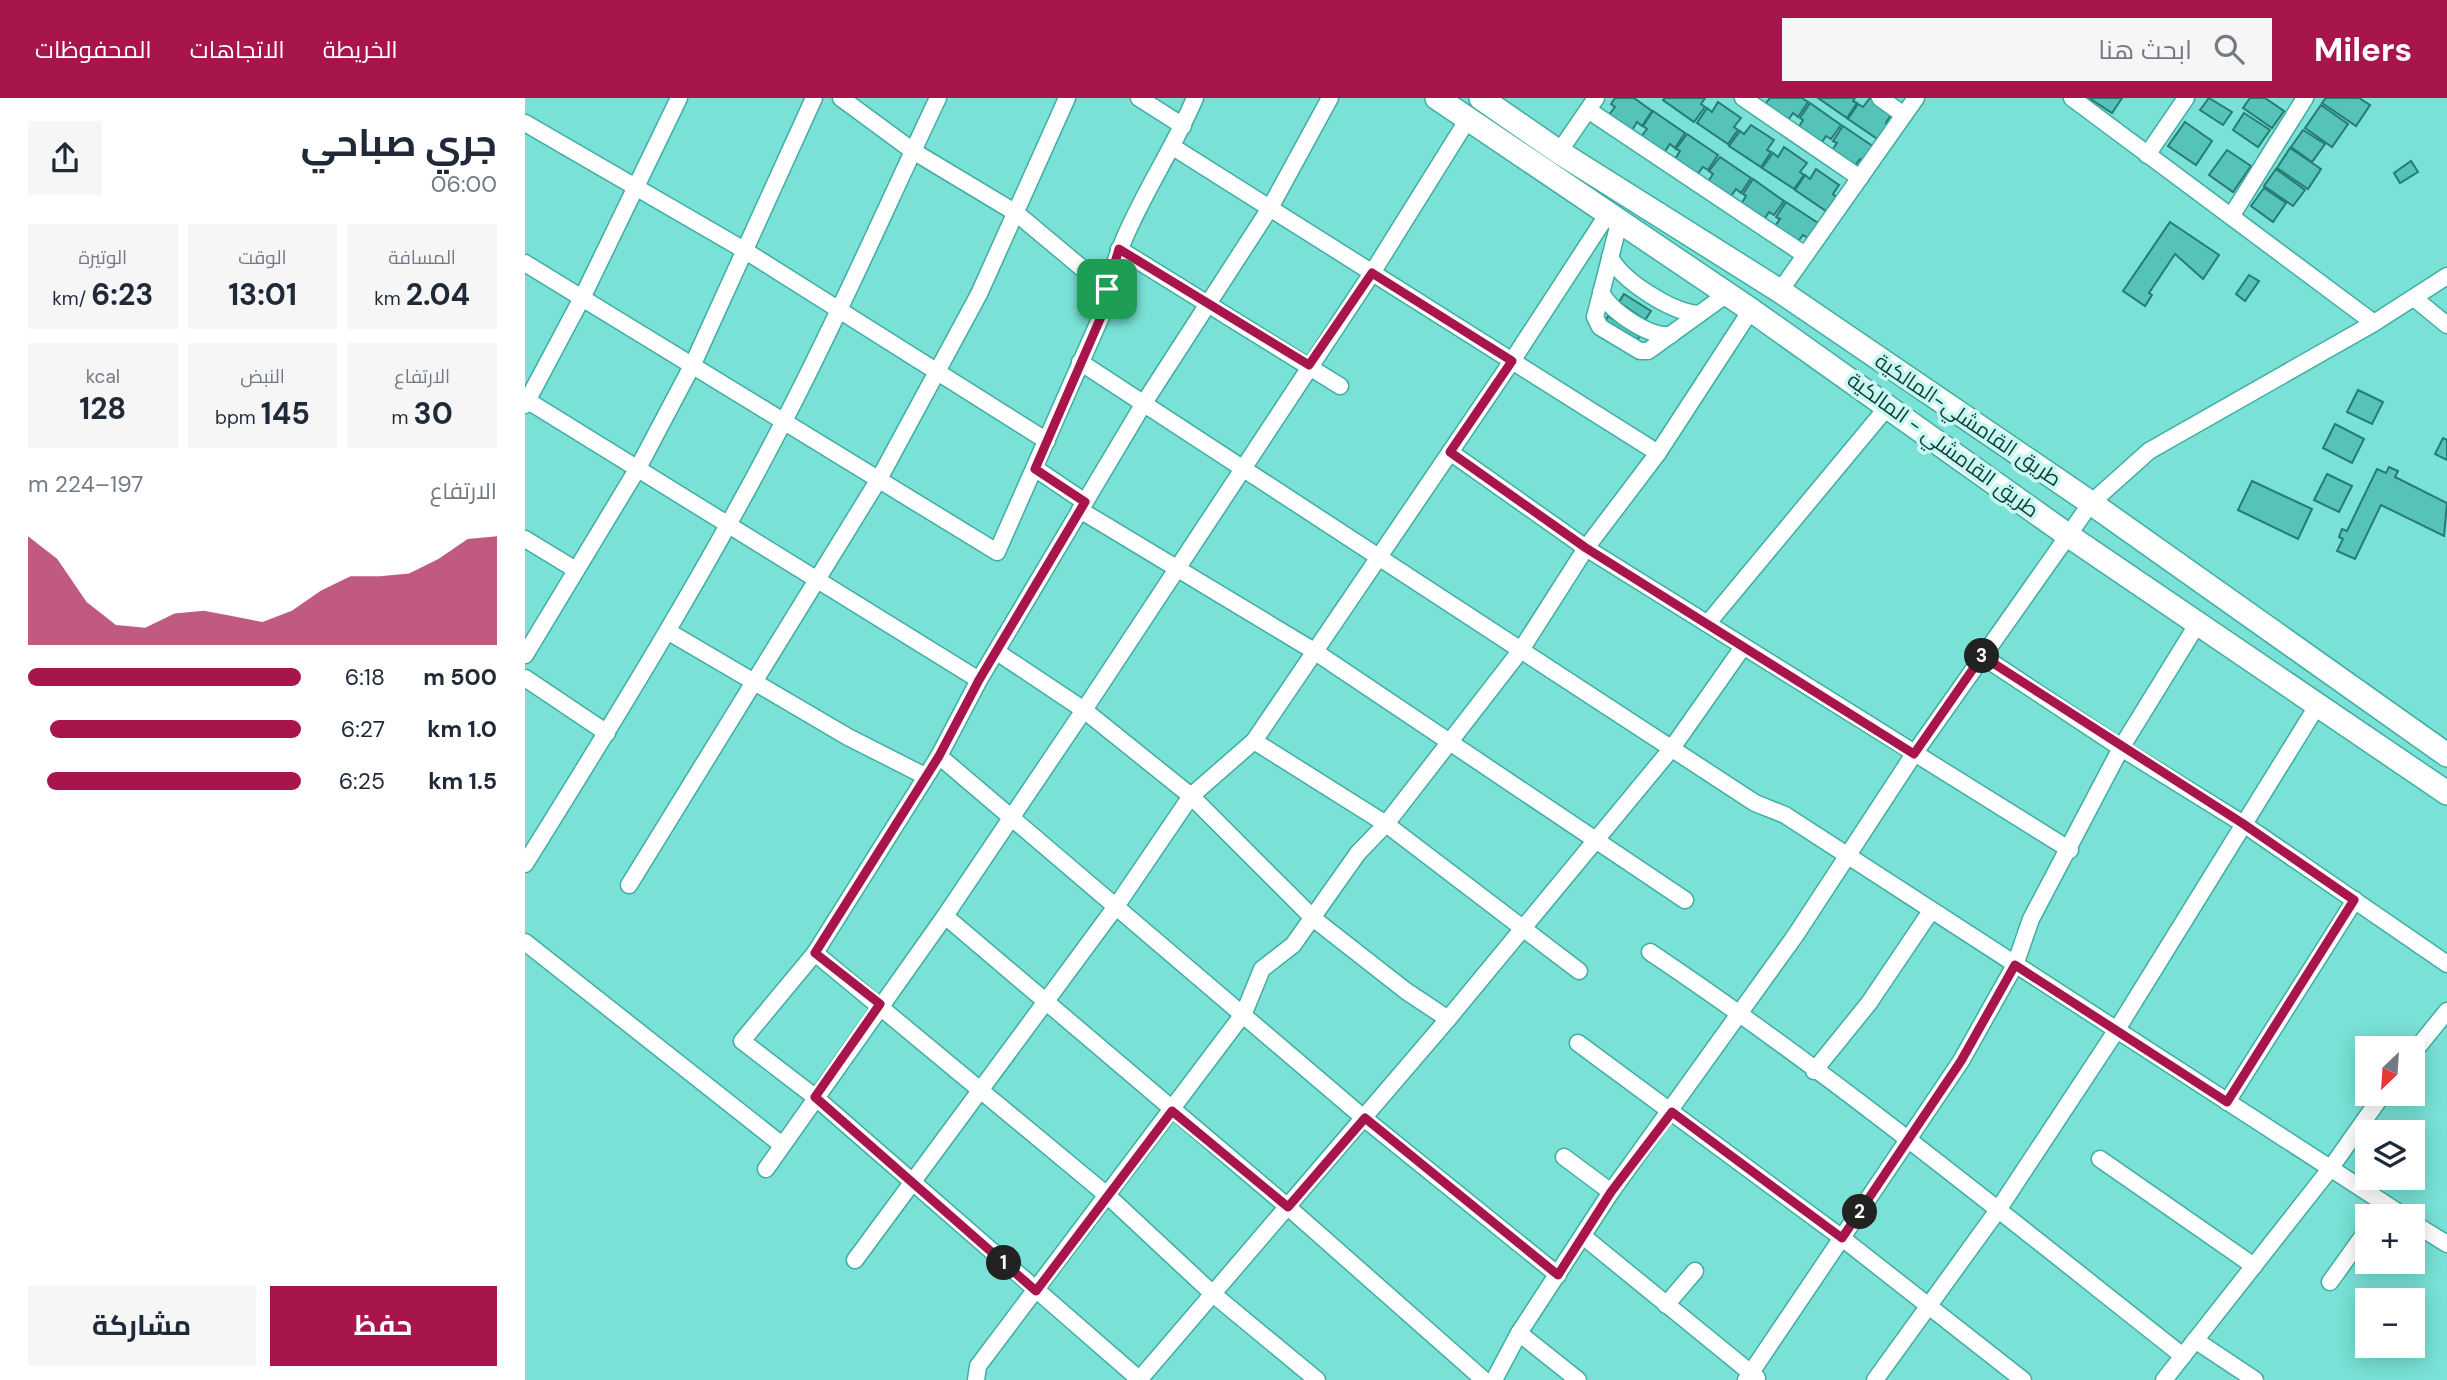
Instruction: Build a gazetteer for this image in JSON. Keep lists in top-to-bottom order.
{
  "streets": {
    "highway": ["طريق القامشلي-المالكية", "طريق القامشلي - المالكية"]
  },
  "north": "bottom left",
  "page": {
    "header": "Milers",
    "search": "ابحث هنا",
    "nav": ["الخريطة", "الاتجاهات", "المحفوظات"],
    "heading": ["جري صباحي", "06:00"],
    "stats": [
      ["المسافة", "2.04 km"],
      ["الوقت", "13:01"],
      ["الوتيرة", "6:23 /km"],
      ["الارتفاع", "30 m"],
      ["النبض", "145 bpm"],
      ["kcal", "128"]
    ],
    "chart": ["الارتفاع", "197–224 m"],
    "pins": ["3", "2", "1"],
    "list": [
      {
        "name": "500 m",
        "note": "6:18"
      },
      {
        "name": "1.0 km",
        "note": "6:27"
      },
      {
        "name": "1.5 km",
        "note": "6:25"
      }
    ],
    "map_buttons": ["+", "−"],
    "buttons": ["حفظ", "مشاركة"]
  }
}
